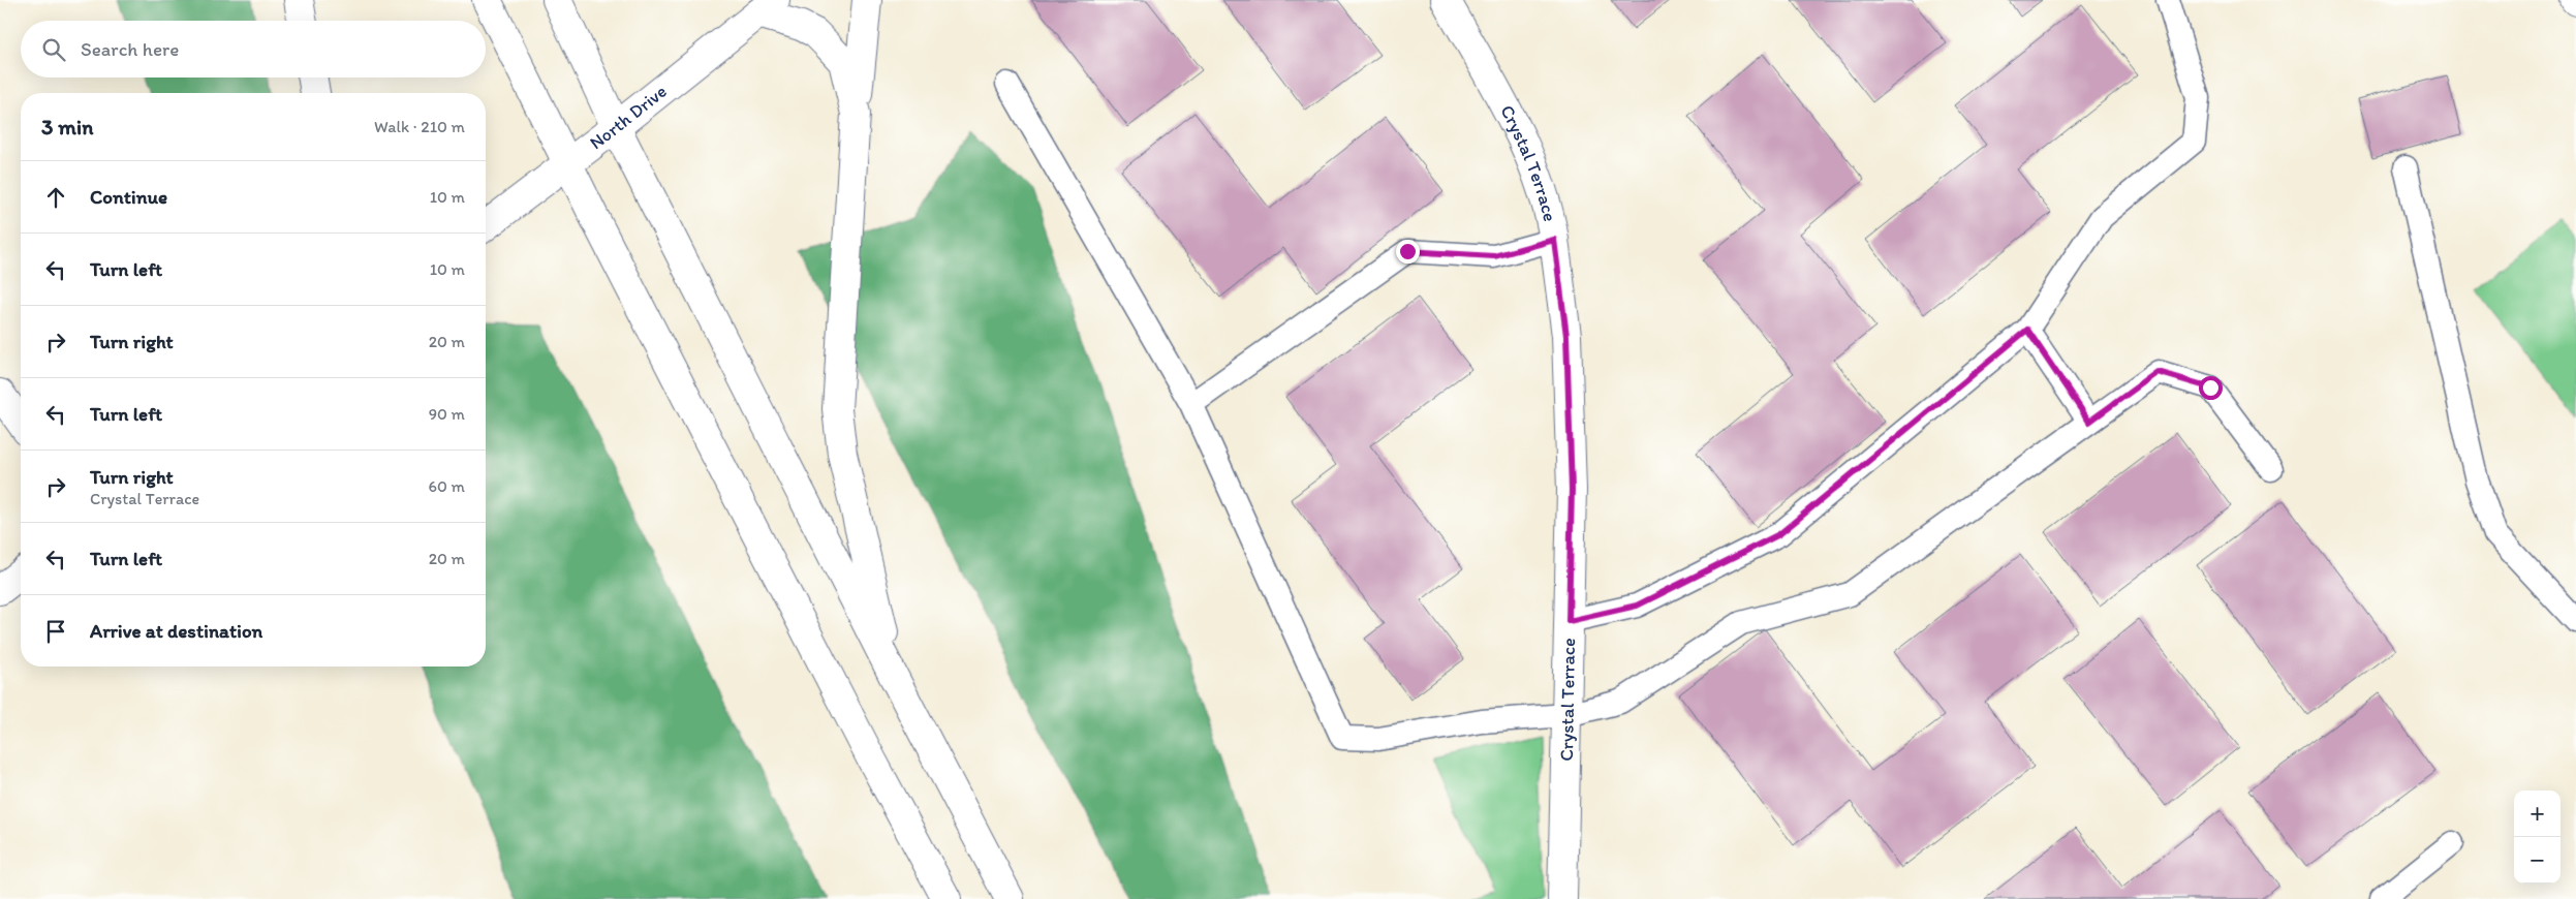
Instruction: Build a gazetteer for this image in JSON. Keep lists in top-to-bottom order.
{
  "streets": {
    "main road": ["North Drive", "Crystal Terrace"]
  },
  "page": {
    "search": "Search here",
    "heading": ["3 min", "Walk · 210 m"],
    "list": [
      ["Continue", "10 m"],
      ["Turn left", "10 m"],
      ["Turn right", "20 m"],
      ["Turn left", "90 m"],
      ["Turn right", "Crystal Terrace", "60 m"],
      ["Turn left", "20 m"],
      "Arrive at destination"
    ],
    "map_buttons": ["+", "−"]
  }
}
